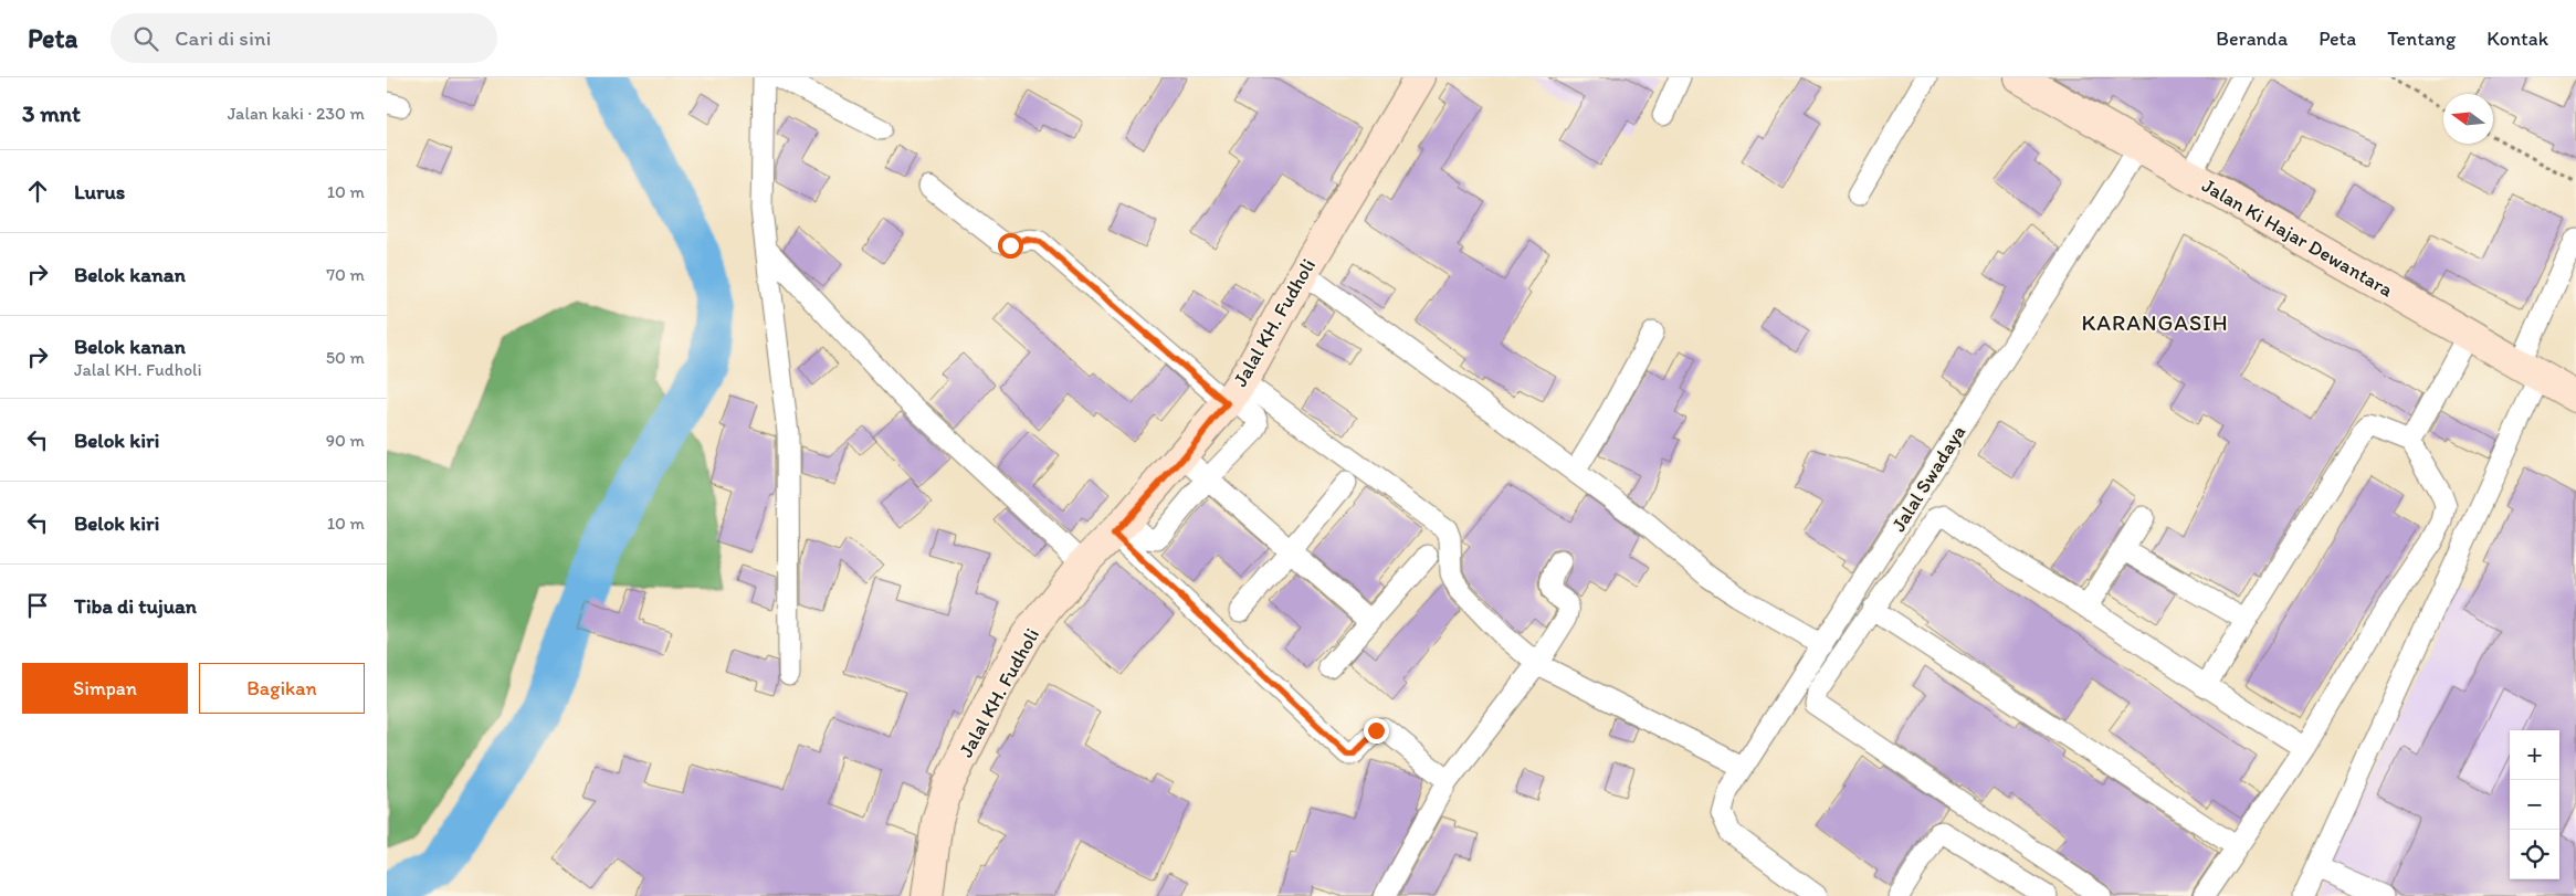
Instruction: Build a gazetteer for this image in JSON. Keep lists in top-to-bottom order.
{
  "streets": {
    "main road": ["Jalan Ki Hajar Dewantara", "Jalal KH. Fudholi"],
    "street": ["Jalal Swadaya"]
  },
  "crossings": [
    ["Jalan Ki Hajar Dewantara", "Jalal Swadaya"]
  ],
  "districts": ["KARANGASIH"],
  "north": "left",
  "page": {
    "header": "Peta",
    "search": "Cari di sini",
    "nav": [
      "Beranda",
      "Peta",
      "Tentang",
      "Kontak"
    ],
    "heading": ["3 mnt", "Jalan kaki · 230 m"],
    "list": [
      ["Lurus", "10 m"],
      ["Belok kanan", "70 m"],
      ["Belok kanan", "Jalal KH. Fudholi", "50 m"],
      ["Belok kiri", "90 m"],
      ["Belok kiri", "10 m"],
      "Tiba di tujuan"
    ],
    "buttons": ["Simpan", "Bagikan"],
    "map_buttons": ["+", "−"]
  }
}
